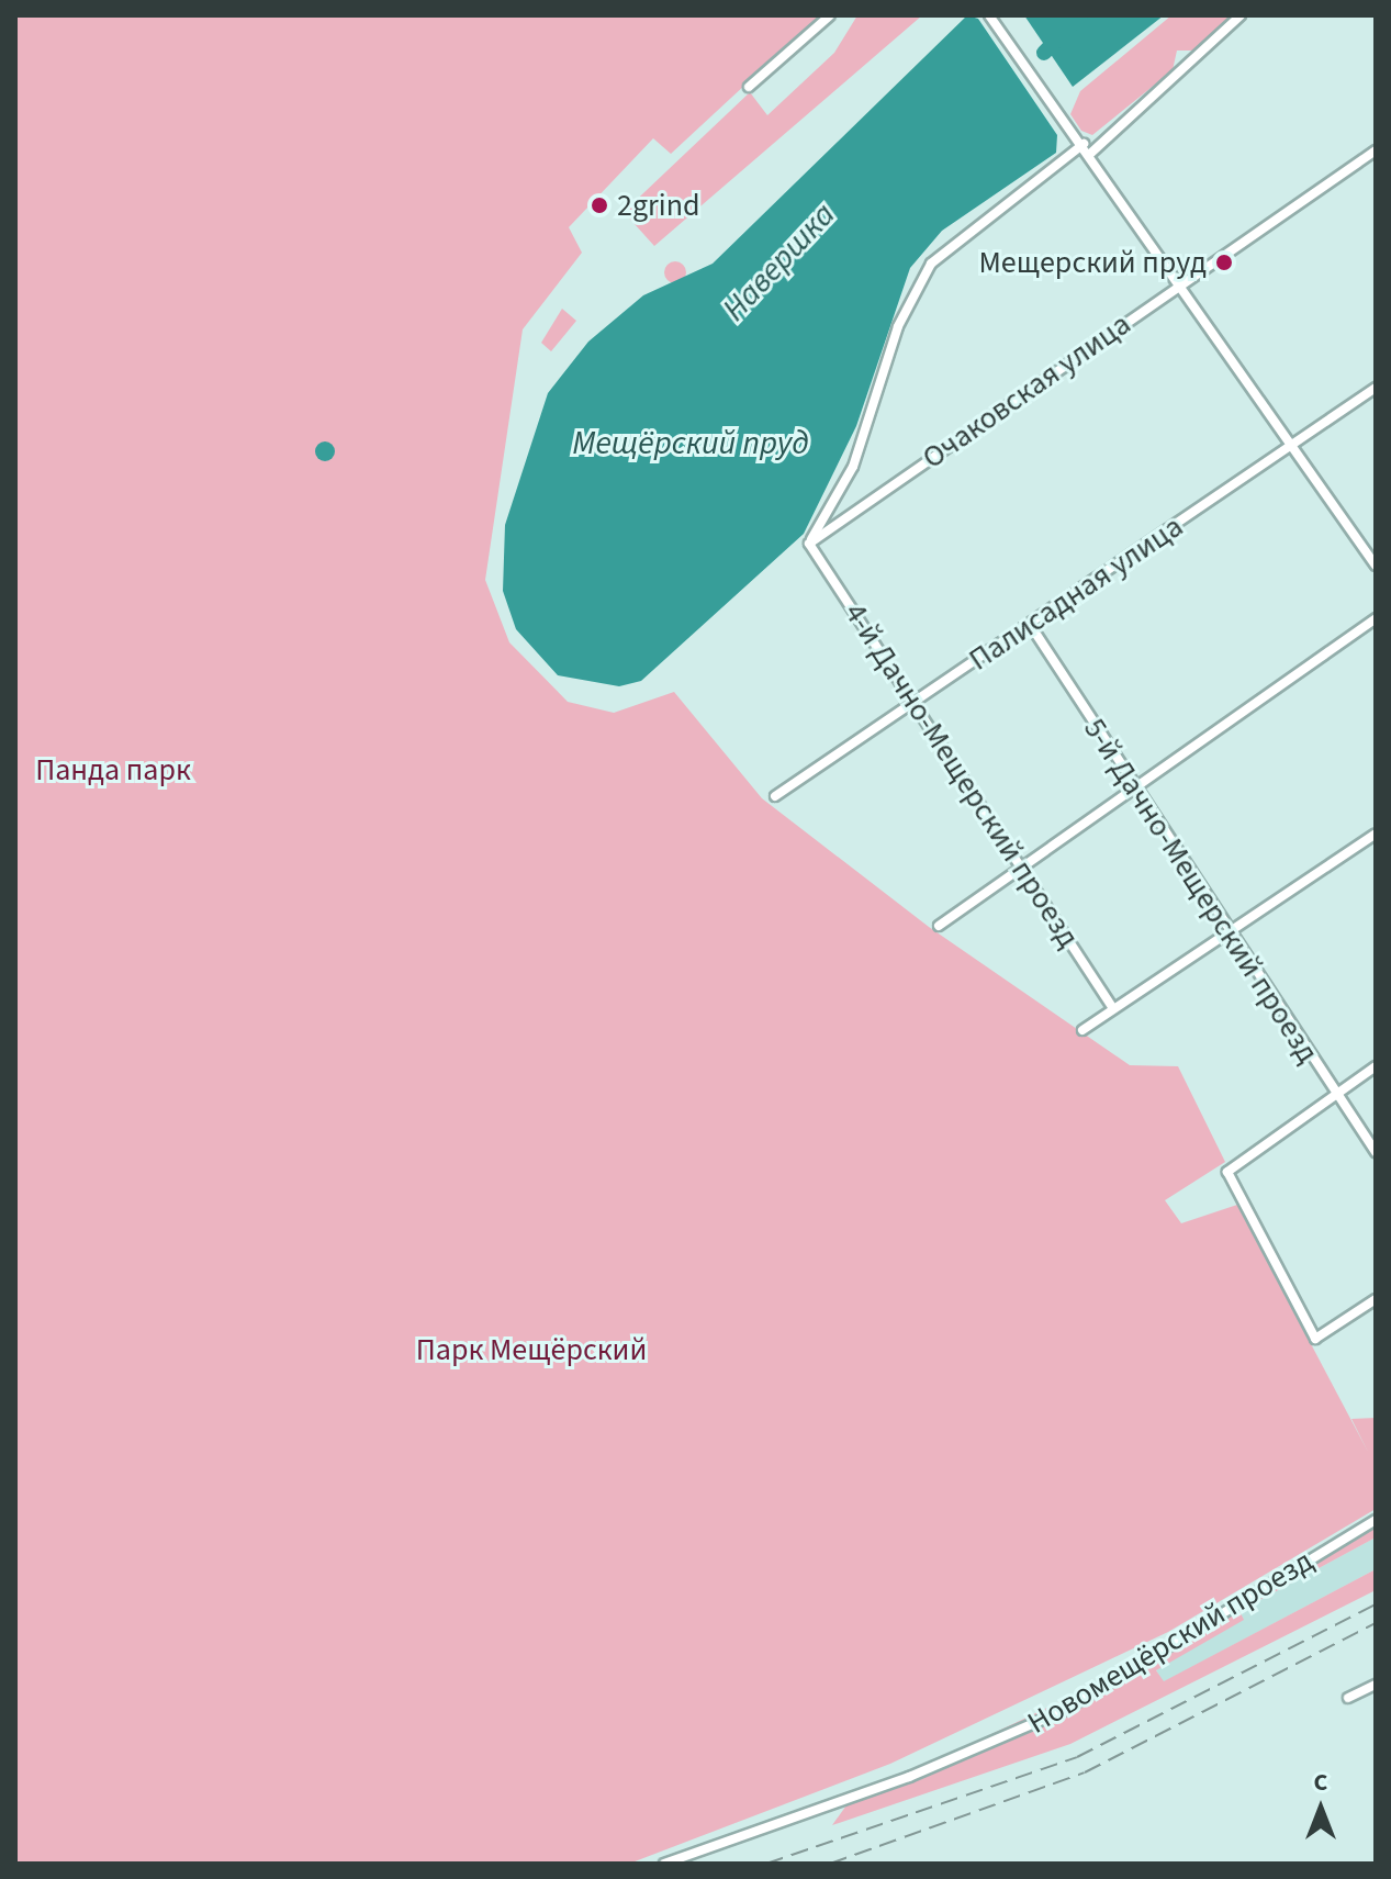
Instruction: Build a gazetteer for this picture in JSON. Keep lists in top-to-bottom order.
{
  "streets": {
    "street": [
      "Очаковская улица",
      "Палисадная улица",
      "4-й Дачно-Мещерский проезд",
      "5-й Дачно-Мещерский проезд",
      "Новомещёрский проезд"
    ]
  },
  "crossings": [
    ["Очаковская улица", "4-й Дачно-Мещерский проезд"],
    ["Палисадная улица", "4-й Дачно-Мещерский проезд"],
    ["Палисадная улица", "5-й Дачно-Мещерский проезд"]
  ],
  "water": ["Навершка", "Мещёрский пруд"],
  "parks": ["Панда парк", "Парк Мещёрский"],
  "places": ["2grind", "Мещерский пруд"],
  "north": "top"
}
